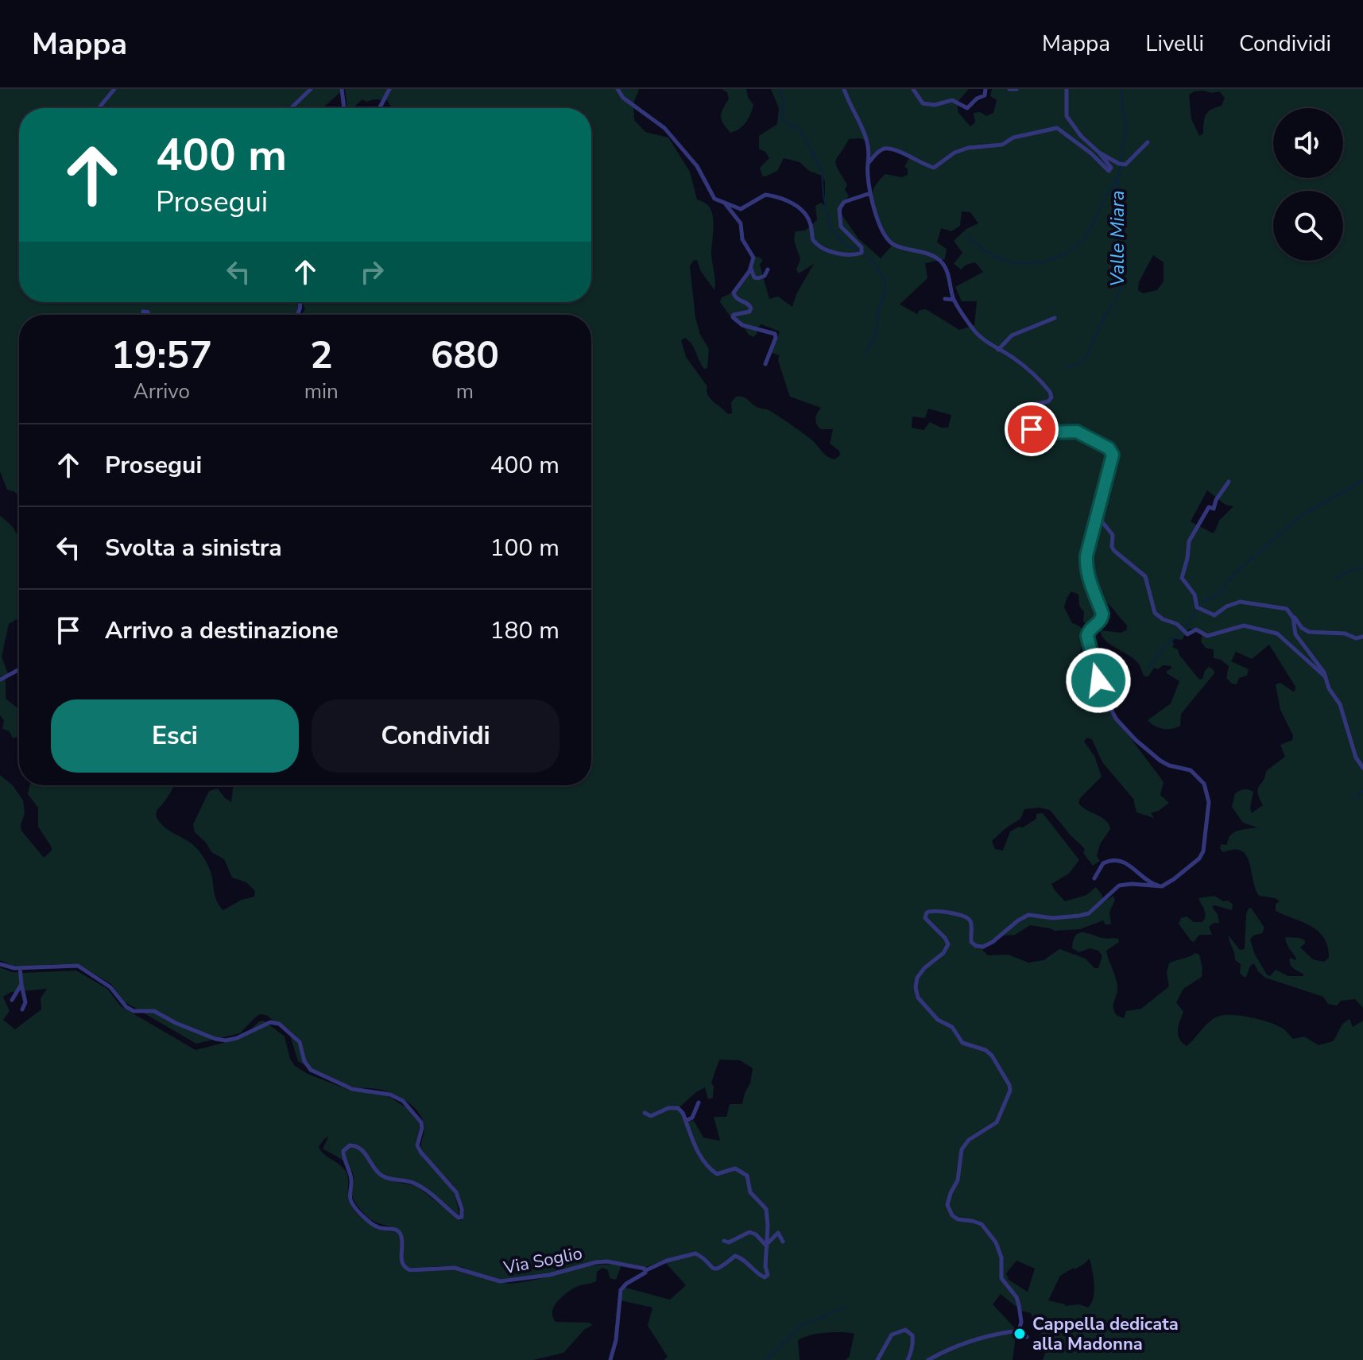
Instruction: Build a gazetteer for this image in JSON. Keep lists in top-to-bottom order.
{
  "streets": {
    "street": ["Via Soglio"]
  },
  "water": ["Valle Miara"],
  "places": ["Cappella dedicata alla Madonna"],
  "page": {
    "header": "Mappa",
    "nav": ["Mappa", "Livelli", "Condividi"],
    "turn": ["400 m", "Prosegui"],
    "eta": [
      "19:57",
      "Arrivo",
      "2",
      "min",
      "680",
      "m"
    ],
    "list": [
      {
        "name": "Prosegui",
        "value": "400 m"
      },
      {
        "name": "Svolta a sinistra",
        "value": "100 m"
      },
      {
        "name": "Arrivo a destinazione",
        "value": "180 m"
      }
    ],
    "buttons": ["Esci", "Condividi"]
  }
}
